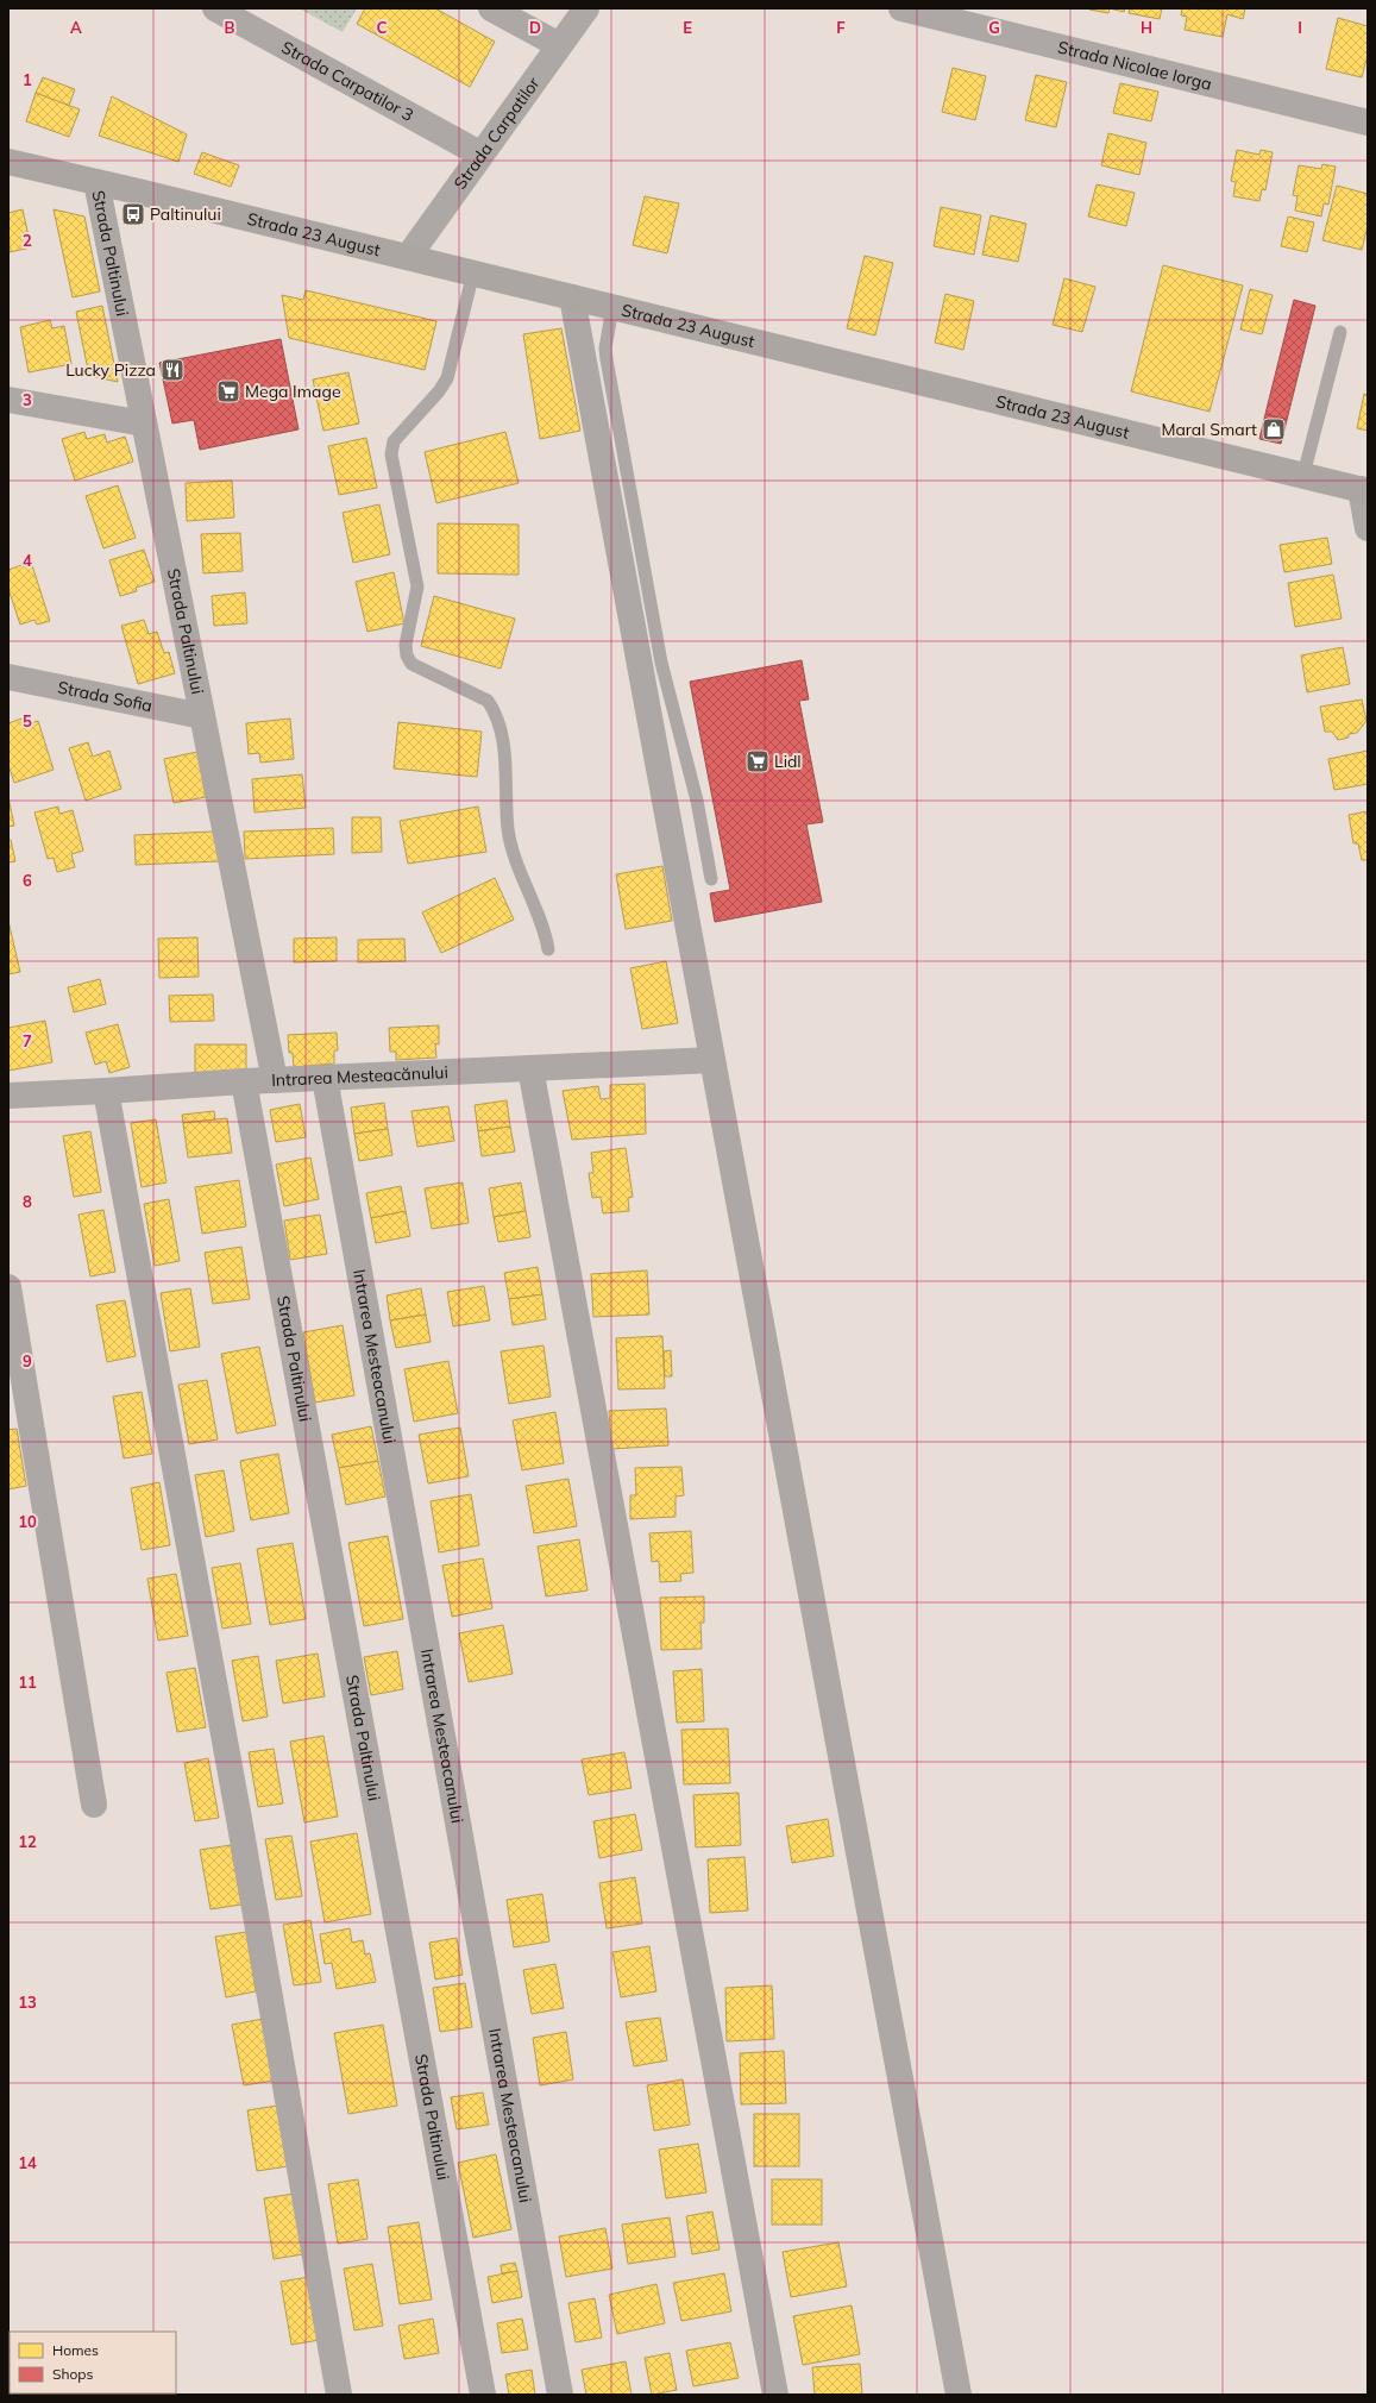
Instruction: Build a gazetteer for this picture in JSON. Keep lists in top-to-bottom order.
{
  "streets": {
    "main road": ["Strada 23 August"],
    "street": [
      "Strada Nicolae Iorga",
      "Strada Carpatilor 3",
      "Strada Carpatilor",
      "Strada Paltinului",
      "Strada Sofia",
      "Intrarea Mesteacănului",
      "Intrarea Mesteacanului"
    ]
  },
  "crossings": [
    ["Strada Carpatilor 3", "Strada Carpatilor"],
    ["Strada Carpatilor", "Strada 23 August"],
    ["Strada 23 August", "Strada Paltinului"],
    ["Strada Paltinului", "Strada Sofia"],
    ["Strada Paltinului", "Intrarea Mesteacănului"],
    ["Intrarea Mesteacănului", "Intrarea Mesteacanului"]
  ],
  "places": {
    "bus stop": ["Paltinului"],
    "restaurant": ["Lucky Pizza"],
    "supermarket": ["Mega Image", "Lidl"],
    "shop": ["Maral Smart"]
  },
  "legend": ["Homes", "Shops"],
  "grid": {
    "columns": [
      "A",
      "B",
      "C",
      "D",
      "E",
      "F",
      "G",
      "H",
      "I"
    ],
    "rows": [
      "1",
      "2",
      "3",
      "4",
      "5",
      "6",
      "7",
      "8",
      "9",
      "10",
      "11",
      "12",
      "13",
      "14"
    ]
  }
}
